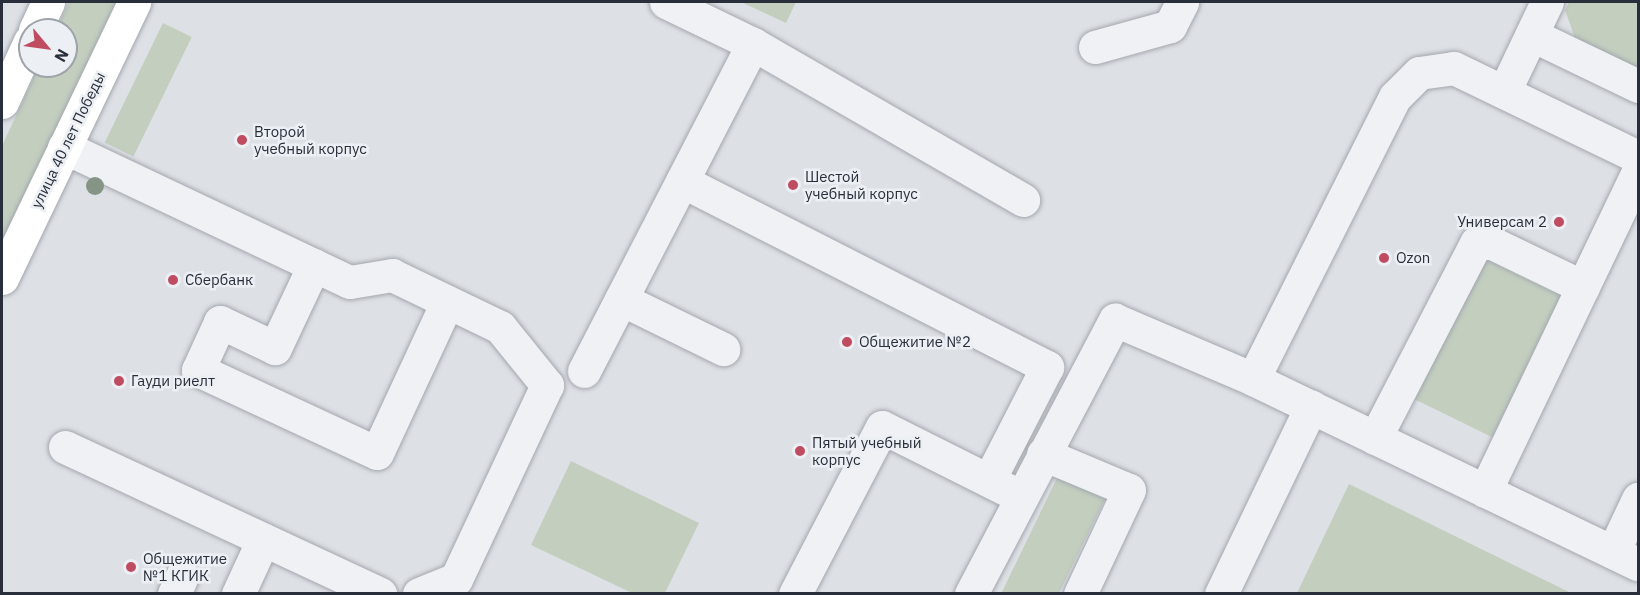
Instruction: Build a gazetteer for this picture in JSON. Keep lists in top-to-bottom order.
{
  "streets": {
    "main road": ["улица 40 лет Победы"]
  },
  "places": [
    "Второй учебный корпус",
    "Шестой учебный корпус",
    "Универсам 2",
    "Ozon",
    "Сбербанк",
    "Общежитие №2",
    "Гауди риелт",
    "Пятый учебный корпус",
    "Общежитие №1 КГИК"
  ],
  "north": "bottom right"
}
